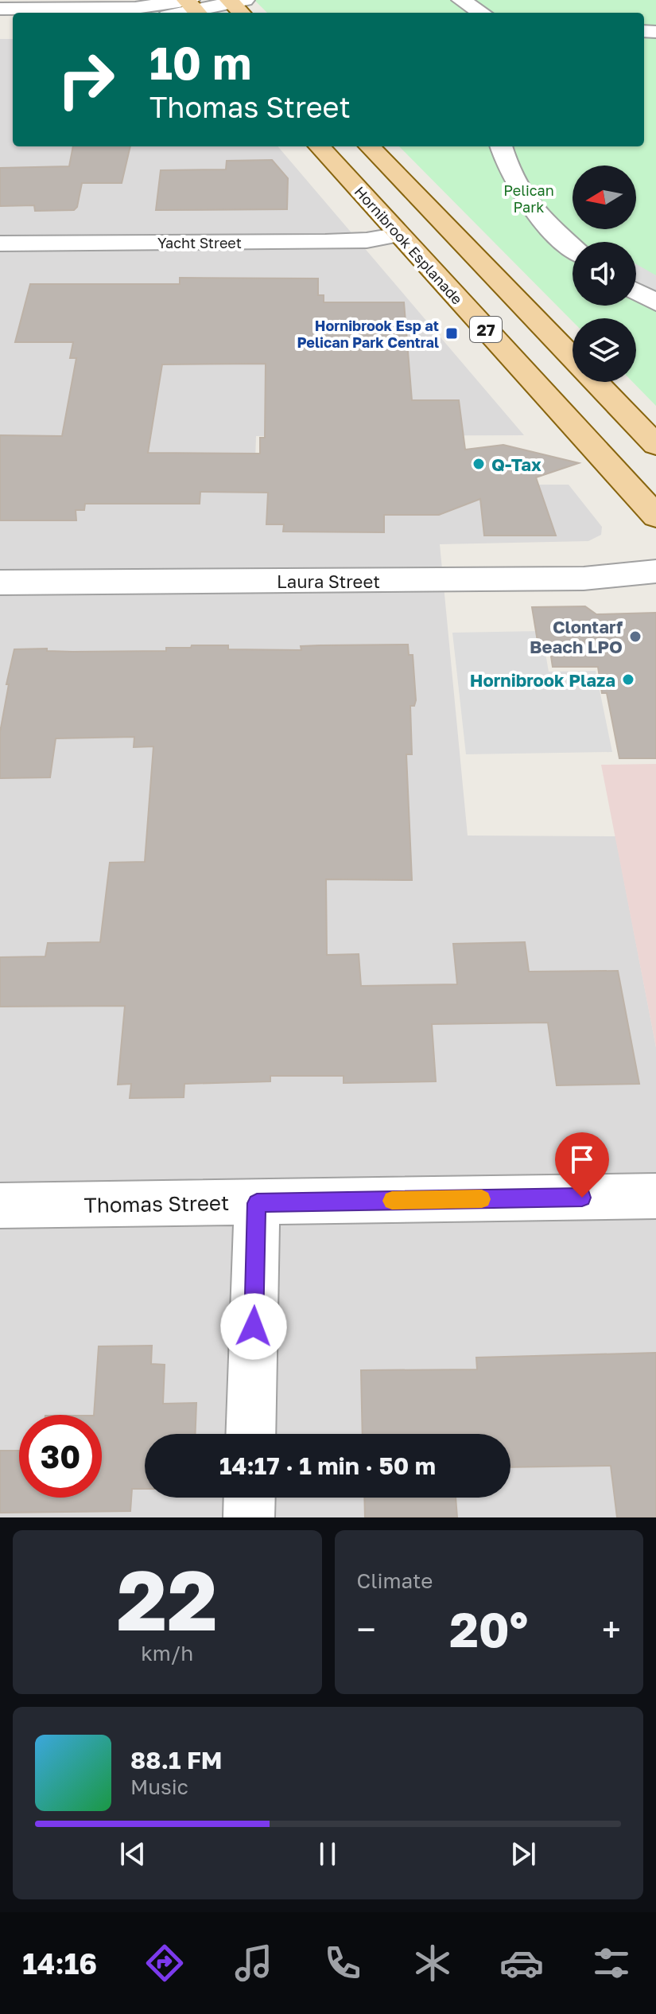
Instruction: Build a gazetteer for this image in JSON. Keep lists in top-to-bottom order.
{
  "streets": {
    "main road": ["Hornibrook Esplanade", "27"],
    "street": ["Yacht Street", "Laura Street", "Thomas Street"]
  },
  "crossings": [
    ["Yacht Street", "Hornibrook Esplanade"]
  ],
  "parks": ["Pelican Park"],
  "places": {
    "transit": ["Hornibrook Esp at Pelican Park Central"],
    "other": ["Q-Tax", "Clontarf Beach LPO", "Hornibrook Plaza"]
  },
  "north": "left",
  "page": {
    "turn": ["10 m", "Thomas Street"],
    "limit": "30",
    "trip": "14:17 · 1 min · 50 m",
    "tile": [
      ["22", "km/h"],
      "Climate"
    ],
    "heat": ["−", "20°", "+"],
    "song": ["88.1 FM", "Music"],
    "tabs": "14:16"
  }
}
